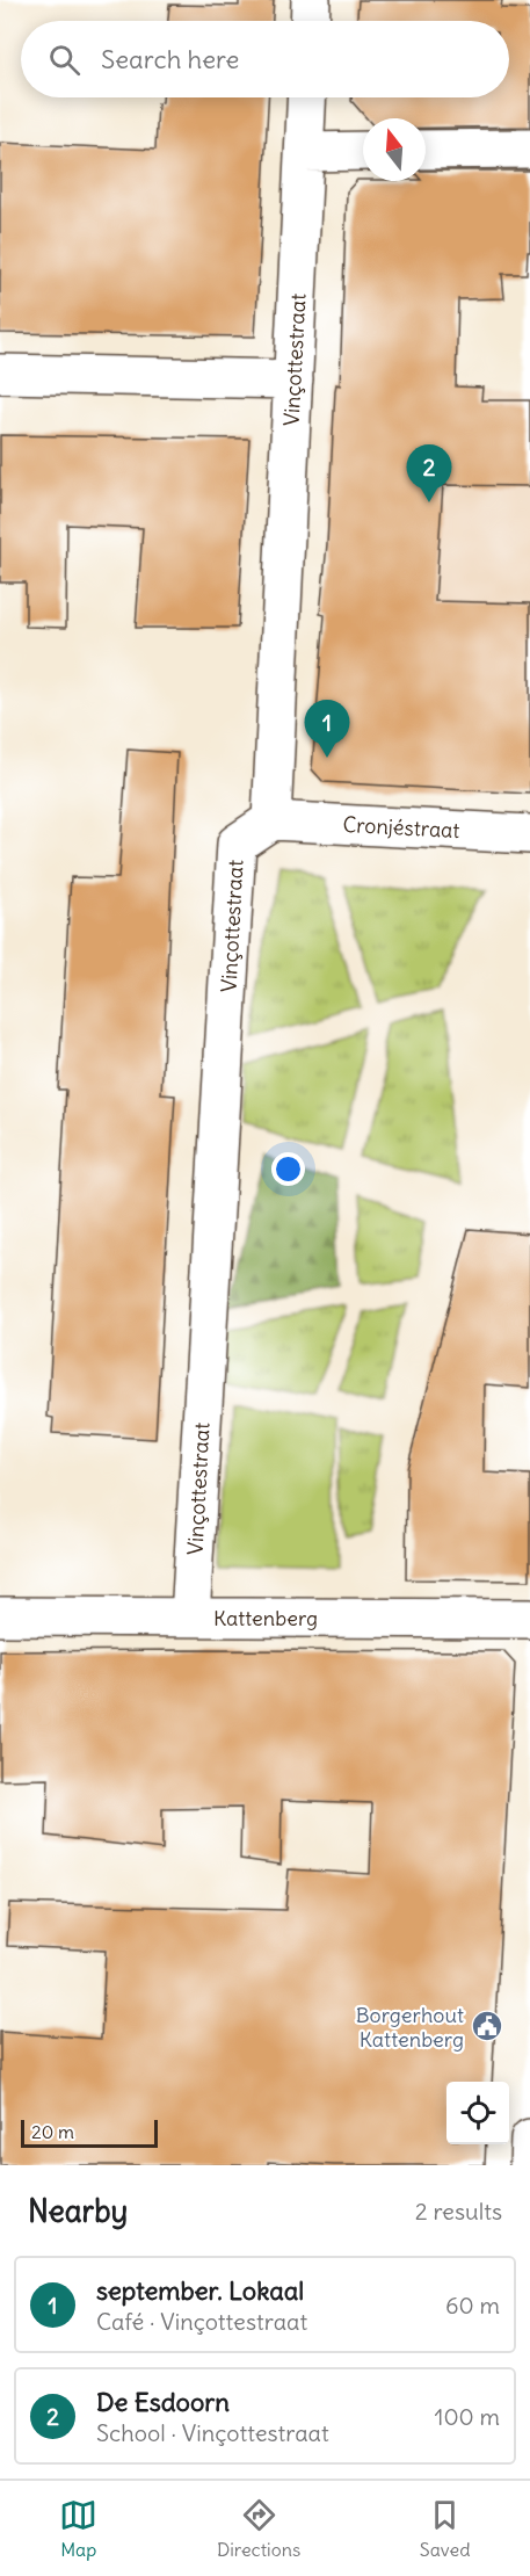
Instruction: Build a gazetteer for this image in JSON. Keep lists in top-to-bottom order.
{
  "streets": {
    "street": ["Vinçottestraat", "Cronjéstraat", "Kattenberg"]
  },
  "crossings": [
    ["Vinçottestraat", "Cronjéstraat"],
    ["Vinçottestraat", "Kattenberg"]
  ],
  "places": {
    "public building": ["Borgerhout Kattenberg"]
  },
  "scale_bar": "20 m",
  "north": "top",
  "page": {
    "search": "Search here",
    "pins": ["2", "1"],
    "scale": "20 m",
    "heading": ["Nearby", "2 results"],
    "list": [
      {
        "mark": "1",
        "name": "september. Lokaal",
        "note": "Café · Vinçottestraat",
        "value": "60 m"
      },
      {
        "mark": "2",
        "name": "De Esdoorn",
        "note": "School · Vinçottestraat",
        "value": "100 m"
      }
    ],
    "nav": ["Map", "Directions", "Saved"]
  }
}
